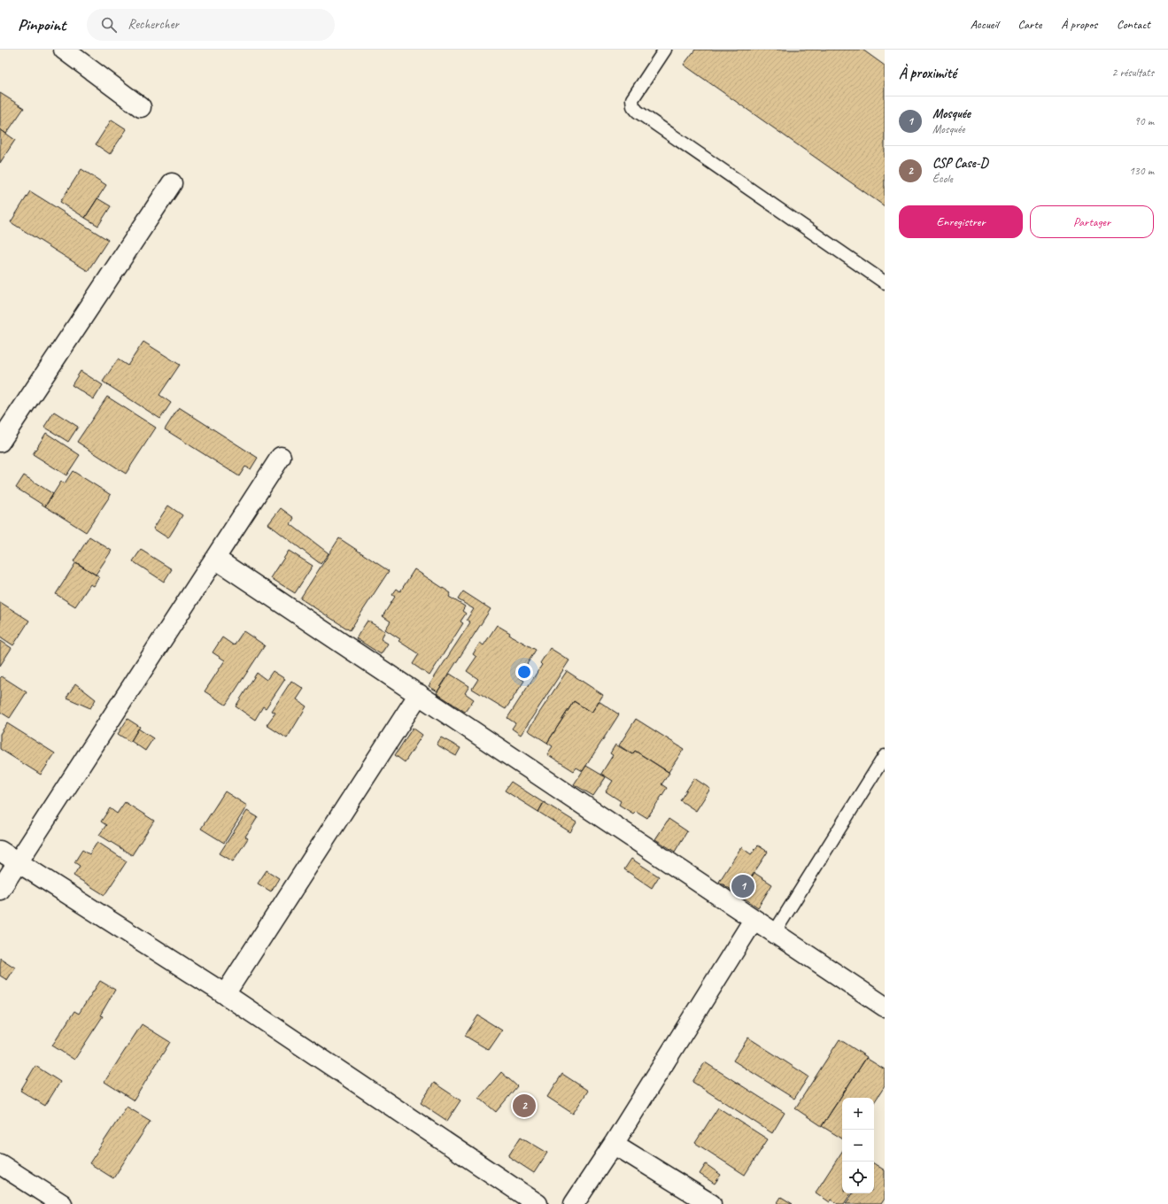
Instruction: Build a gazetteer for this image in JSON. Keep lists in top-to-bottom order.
{
  "page": {
    "header": "Pinpoint",
    "search": "Rechercher",
    "nav": [
      "Accueil",
      "Carte",
      "À propos",
      "Contact"
    ],
    "heading": ["À proximité", "2 résultats"],
    "list": [
      {
        "mark": "1",
        "name": "Mosquée",
        "note": "Mosquée",
        "value": "90 m"
      },
      {
        "mark": "2",
        "name": "CSP Case-D",
        "note": "École",
        "value": "130 m"
      }
    ],
    "buttons": ["Enregistrer", "Partager"],
    "pins": ["1", "2"],
    "map_buttons": ["+", "−"]
  }
}
